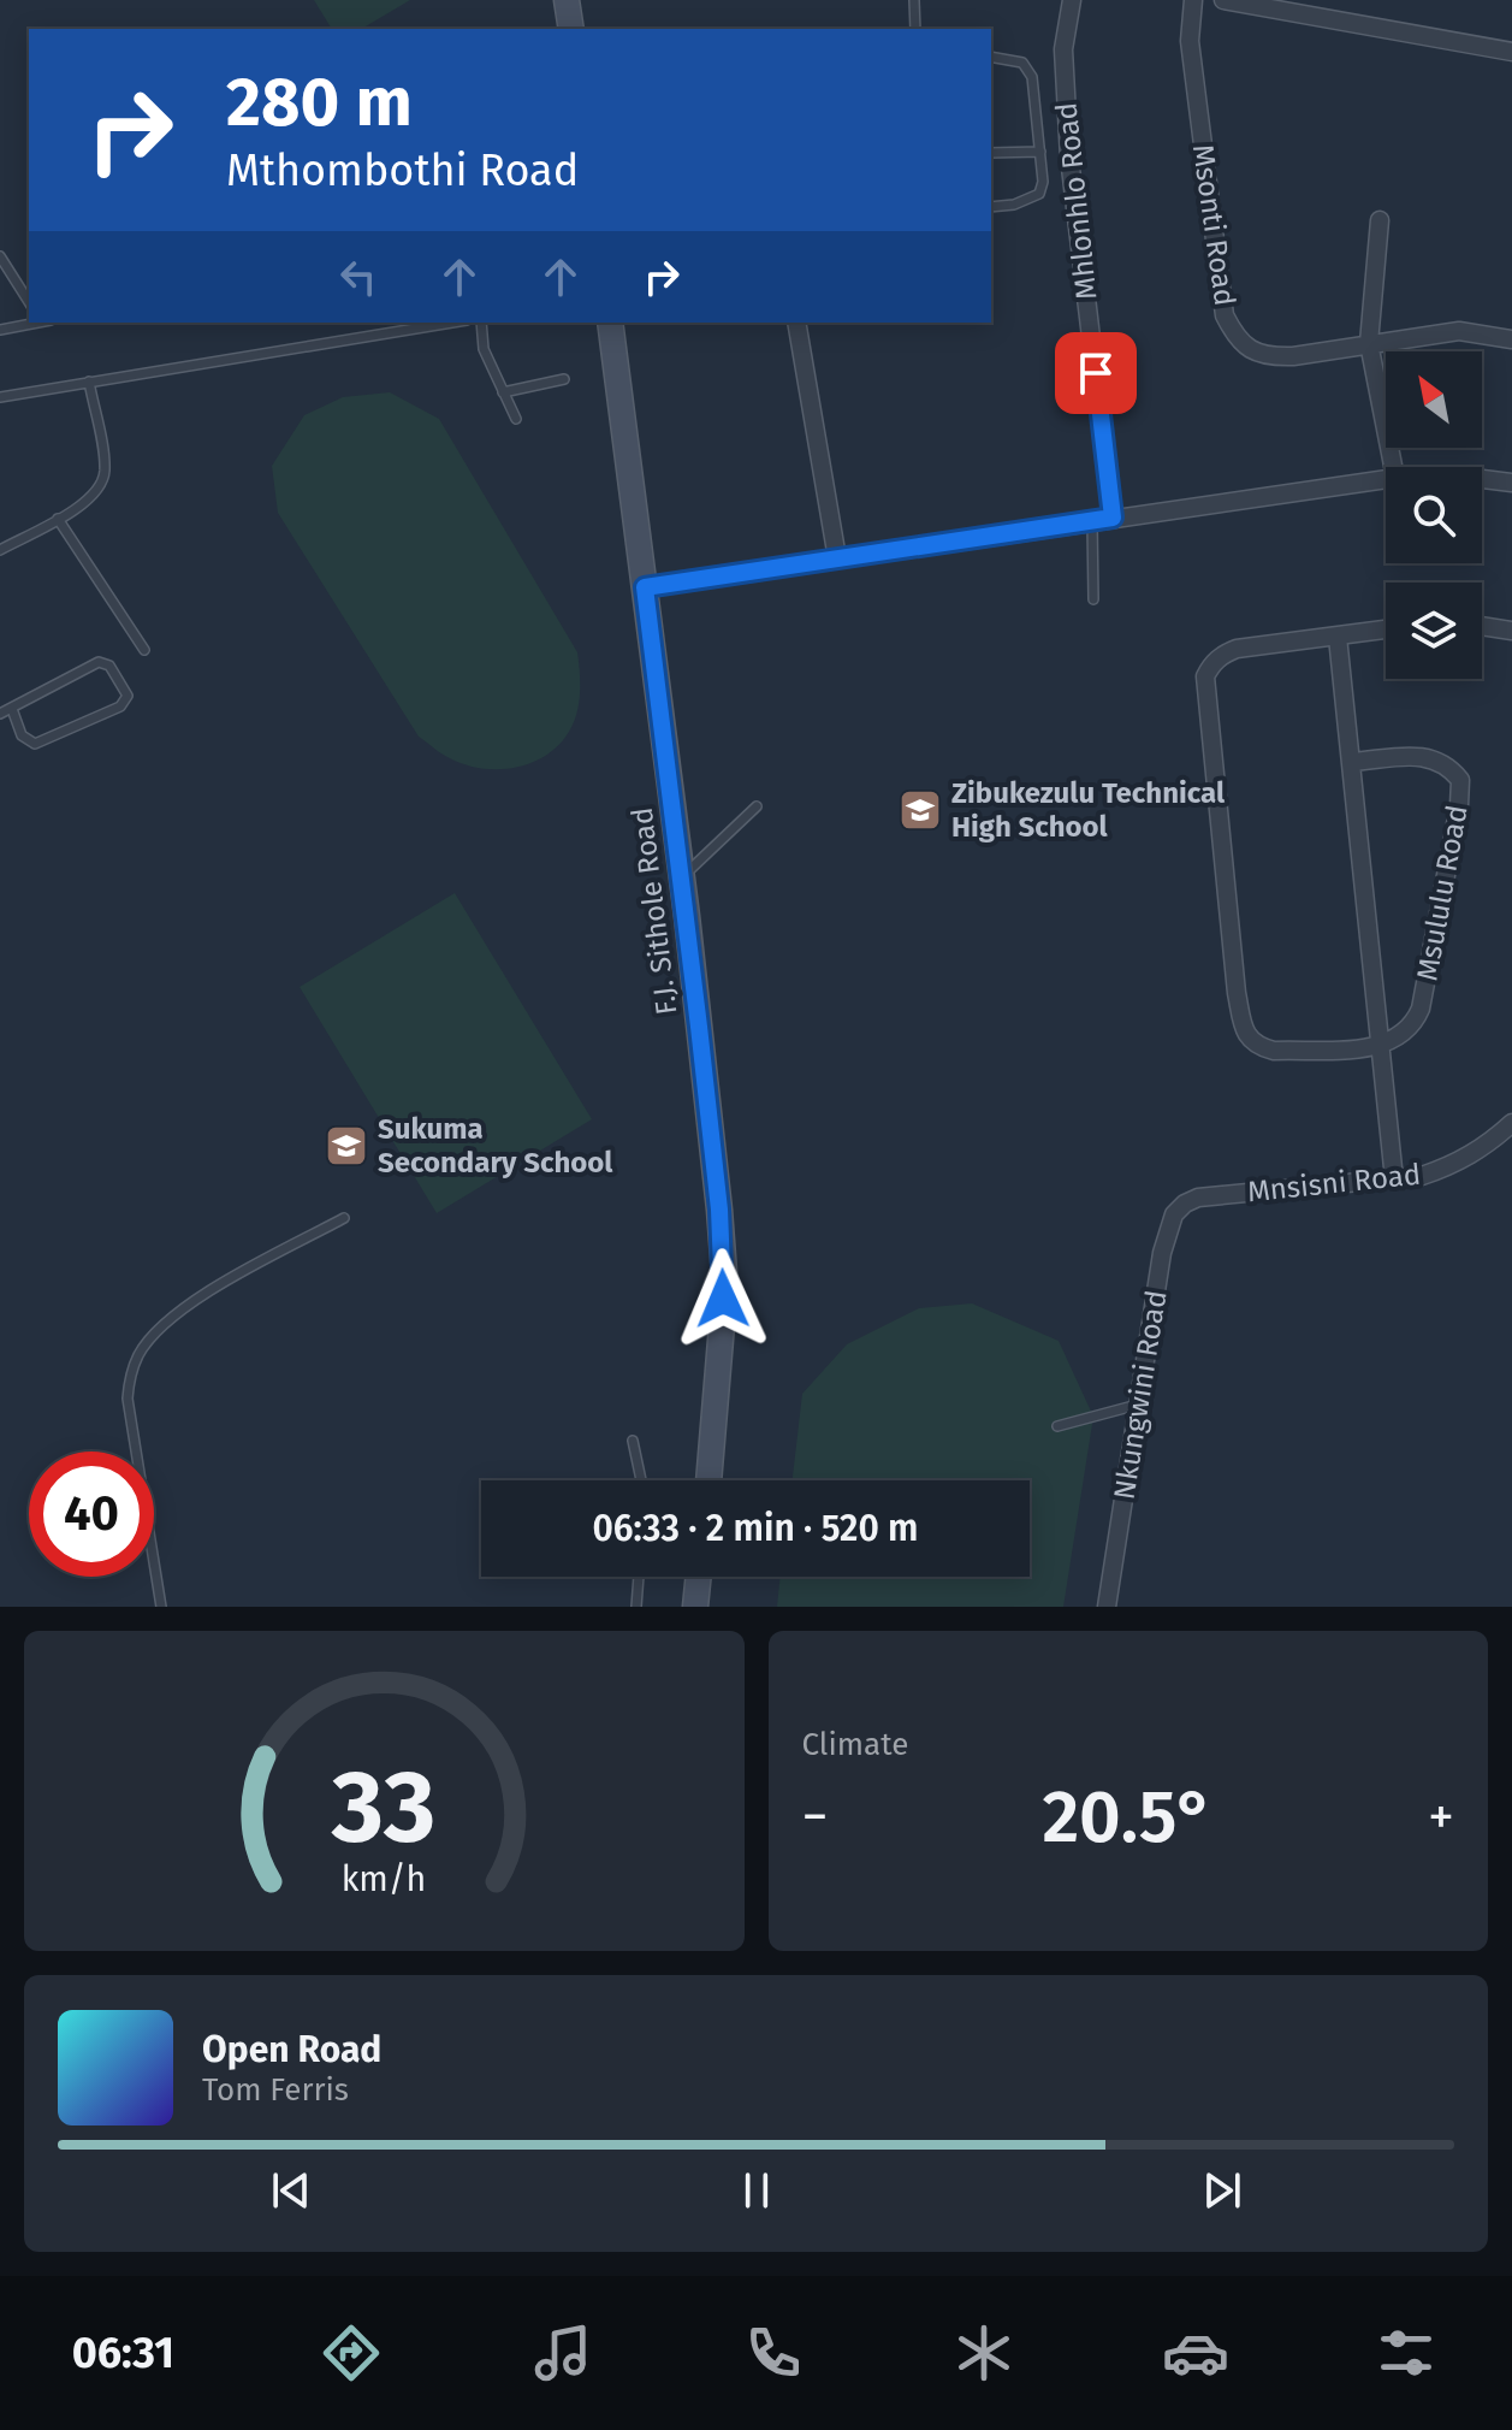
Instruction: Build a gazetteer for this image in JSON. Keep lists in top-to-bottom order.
{
  "streets": {
    "street": [
      "Mhlonhlo Road",
      "Msonti Road",
      "Msululu Road",
      "F.J. Sithole Road",
      "Mnsisni Road",
      "Nkungwini Road"
    ]
  },
  "crossings": [
    ["Msululu Road", "Mnsisni Road"],
    ["Mnsisni Road", "Nkungwini Road"]
  ],
  "places": {
    "school or university": ["Zibukezulu Technical High School", "Sukuma Secondary School"]
  },
  "north": "top left",
  "page": {
    "turn": ["280 m", "Mthombothi Road"],
    "limit": "40",
    "trip": "06:33 · 2 min · 520 m",
    "tile": "Climate",
    "heat": ["−", "20.5°", "+"],
    "song": ["Open Road", "Tom Ferris"],
    "tabs": "06:31",
    "gauge": ["33", "km/h"]
  }
}
